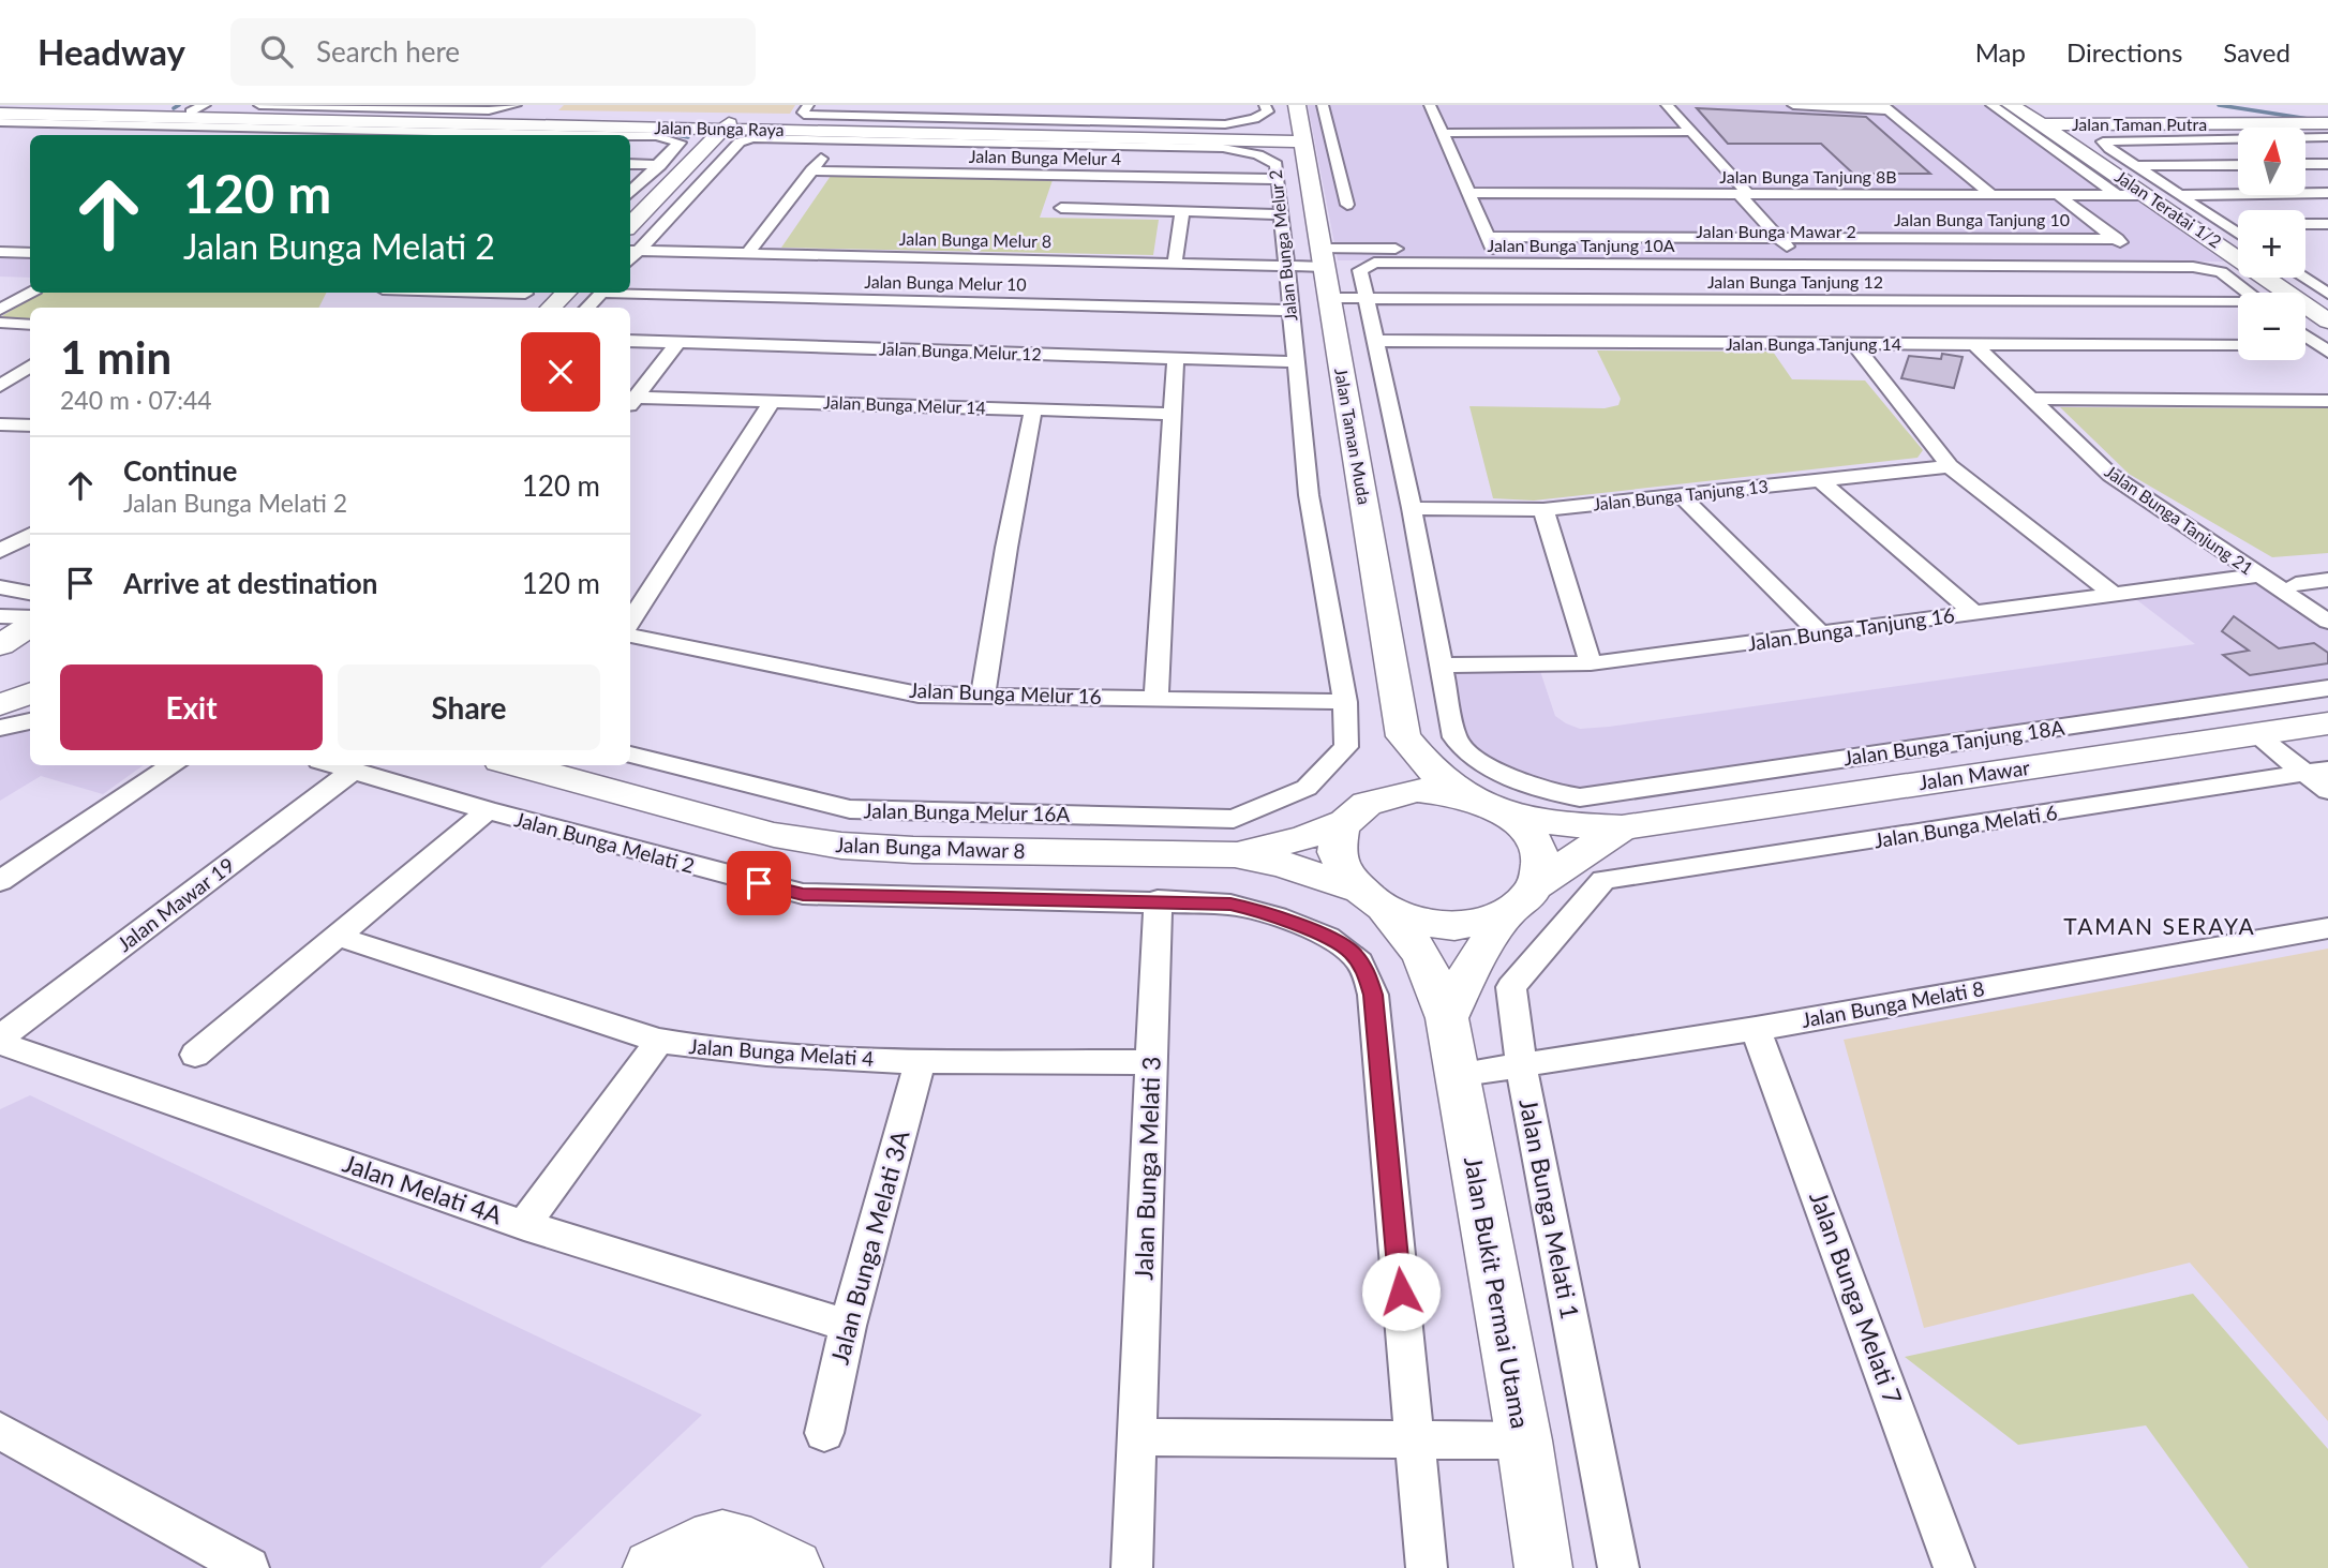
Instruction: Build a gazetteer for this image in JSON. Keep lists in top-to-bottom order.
{
  "streets": {
    "street": [
      "Jalan Taman Putra",
      "Jalan Bunga Raya",
      "Jalan Bunga Melur 4",
      "Jalan Bunga Tanjung 8B",
      "Jalan Teratai 1/2",
      "Jalan Bunga Tanjung 10",
      "Jalan Bunga Mawar 2",
      "Jalan Bunga Melur 8",
      "Jalan Bunga Melur 2",
      "Jalan Bunga Tanjung 10A",
      "Jalan Bunga Tanjung 12",
      "Jalan Bunga Melur 10",
      "Jalan Bunga Tanjung 14",
      "Jalan Bunga Melur 12",
      "Jalan Bunga Melur 14",
      "Jalan Taman Muda",
      "Jalan Bunga Tanjung 13",
      "Jalan Bunga Tanjung 21",
      "Jalan Bunga Tanjung 16",
      "Jalan Bunga Melur 16",
      "Jalan Bunga Tanjung 18A",
      "Jalan Mawar",
      "Jalan Bunga Melur 16A",
      "Jalan Bunga Melati 6",
      "Jalan Bunga Melati 2",
      "Jalan Bunga Mawar 8",
      "Jalan Mawar 19",
      "Jalan Bunga Melati 8",
      "Jalan Bunga Melati 4",
      "Jalan Bunga Melati 3",
      "Jalan Melati 4A",
      "Jalan Bunga Melati 1",
      "Jalan Bunga Melati 3A",
      "Jalan Bukit Permai Utama",
      "Jalan Bunga Melati 7"
    ]
  },
  "crossings": [
    ["Jalan Taman Putra", "Jalan Teratai 1/2"],
    ["Jalan Bunga Raya", "Jalan Bunga Melur 2"],
    ["Jalan Bunga Raya", "Jalan Taman Muda"],
    ["Jalan Bunga Melur 4", "Jalan Bunga Melur 2"],
    ["Jalan Bunga Tanjung 8B", "Jalan Teratai 1/2"],
    ["Jalan Bunga Tanjung 10", "Jalan Bunga Mawar 2"],
    ["Jalan Bunga Mawar 2", "Jalan Bunga Melur 8"],
    ["Jalan Bunga Mawar 2", "Jalan Taman Muda"],
    ["Jalan Bunga Melur 8", "Jalan Bunga Melur 2"],
    ["Jalan Bunga Melur 8", "Jalan Taman Muda"],
    ["Jalan Bunga Melur 2", "Jalan Bunga Melur 10"],
    ["Jalan Bunga Melur 2", "Jalan Bunga Melur 12"],
    ["Jalan Bunga Melur 2", "Jalan Bunga Melur 16"],
    ["Jalan Bunga Melur 2", "Jalan Bunga Melur 16A"],
    ["Jalan Bunga Tanjung 10A", "Jalan Bunga Tanjung 12"],
    ["Jalan Bunga Tanjung 12", "Jalan Taman Muda"],
    ["Jalan Bunga Tanjung 14", "Jalan Bunga Tanjung 21"],
    ["Jalan Bunga Tanjung 21", "Jalan Bunga Tanjung 16"],
    ["Jalan Bunga Tanjung 16", "Jalan Bunga Tanjung 18A"],
    ["Jalan Mawar", "Jalan Bunga Mawar 8"],
    ["Jalan Mawar", "Jalan Bukit Permai Utama"],
    ["Jalan Bunga Melati 6", "Jalan Bunga Melati 1"],
    ["Jalan Bunga Melati 2", "Jalan Mawar 19"],
    ["Jalan Bunga Melati 2", "Jalan Bunga Melati 3"],
    ["Jalan Bunga Mawar 8", "Jalan Bukit Permai Utama"],
    ["Jalan Mawar 19", "Jalan Melati 4A"],
    ["Jalan Bunga Melati 8", "Jalan Bunga Melati 1"],
    ["Jalan Bunga Melati 8", "Jalan Bukit Permai Utama"],
    ["Jalan Bunga Melati 8", "Jalan Bunga Melati 7"],
    ["Jalan Bunga Melati 4", "Jalan Bunga Melati 3"],
    ["Jalan Bunga Melati 4", "Jalan Bunga Melati 3A"],
    ["Jalan Melati 4A", "Jalan Bunga Melati 3A"]
  ],
  "districts": ["TAMAN SERAYA"],
  "north": "top",
  "page": {
    "header": "Headway",
    "search": "Search here",
    "nav": ["Map", "Directions", "Saved"],
    "map_buttons": ["+", "−"],
    "turn": ["120 m", "Jalan Bunga Melati 2"],
    "heading": ["1 min", "240 m · 07:44"],
    "list": [
      {
        "name": "Continue",
        "note": "Jalan Bunga Melati 2",
        "value": "120 m"
      },
      {
        "name": "Arrive at destination",
        "value": "120 m"
      }
    ],
    "buttons": ["Exit", "Share"]
  }
}
